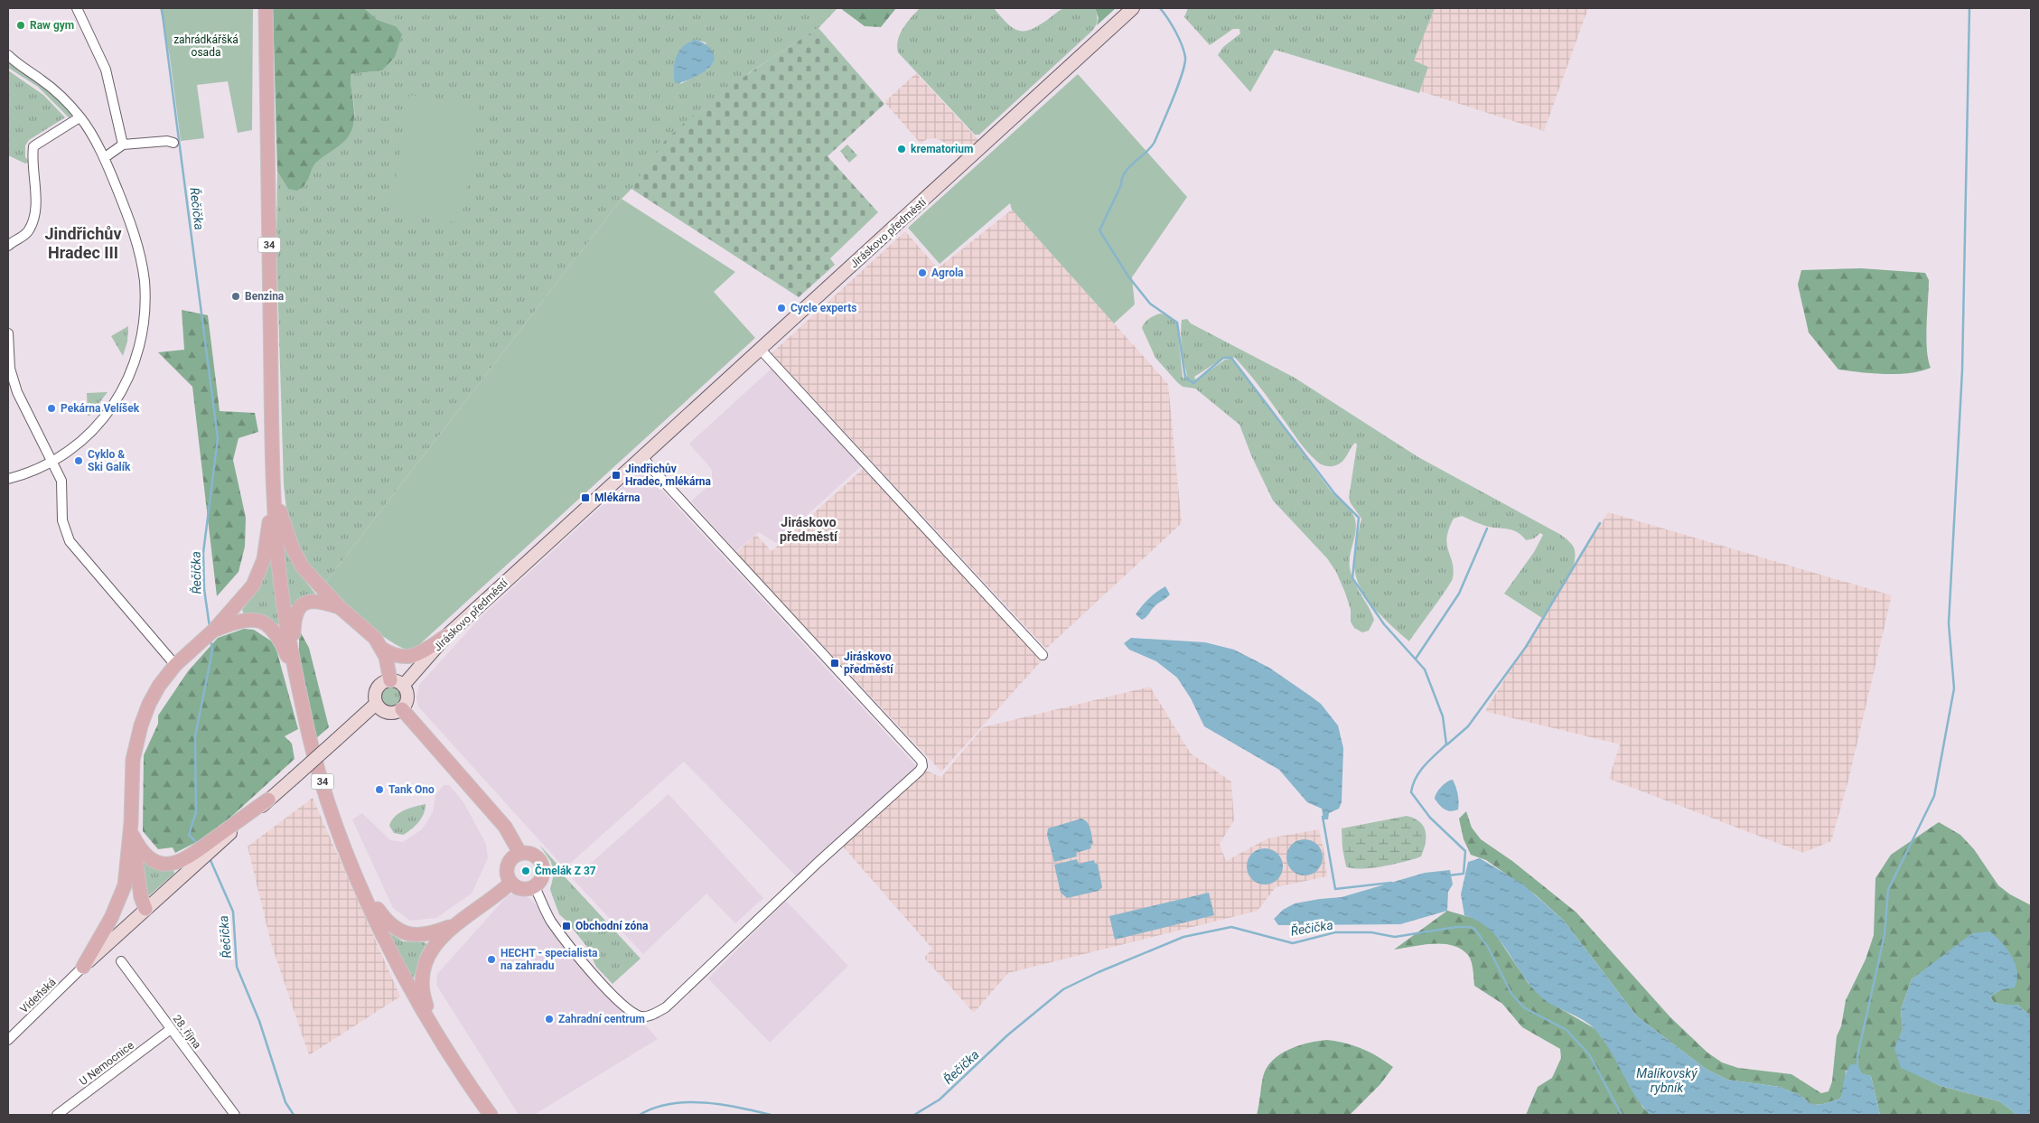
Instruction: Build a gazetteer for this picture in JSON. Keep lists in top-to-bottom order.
{
  "streets": {
    "main road": ["Jiráskovo předměstí", "34"],
    "street": ["Vídeňská", "28. října", "U Nemocnice"]
  },
  "crossings": [
    ["28. října", "U Nemocnice"]
  ],
  "districts": ["Jindřichův Hradec III", "Jiráskovo předměstí"],
  "water": ["Řečička", "Malíkovský rybník"],
  "parks": ["zahrádkářšká osada"],
  "places": {
    "other": [
      "Raw gym",
      "krematorium",
      "Agrola",
      "Benzina",
      "Cycle experts",
      "Pekárna Velíšek",
      "Cyklo & Ski Galík",
      "Tank Ono",
      "Čmelák Z 37",
      "HECHT - specialista na zahradu",
      "Zahradní centrum"
    ],
    "transit": [
      "Jindřichův Hradec, mlékárna",
      "Mlékárna",
      "Jiráskovo předměstí",
      "Obchodní zóna"
    ]
  }
}
